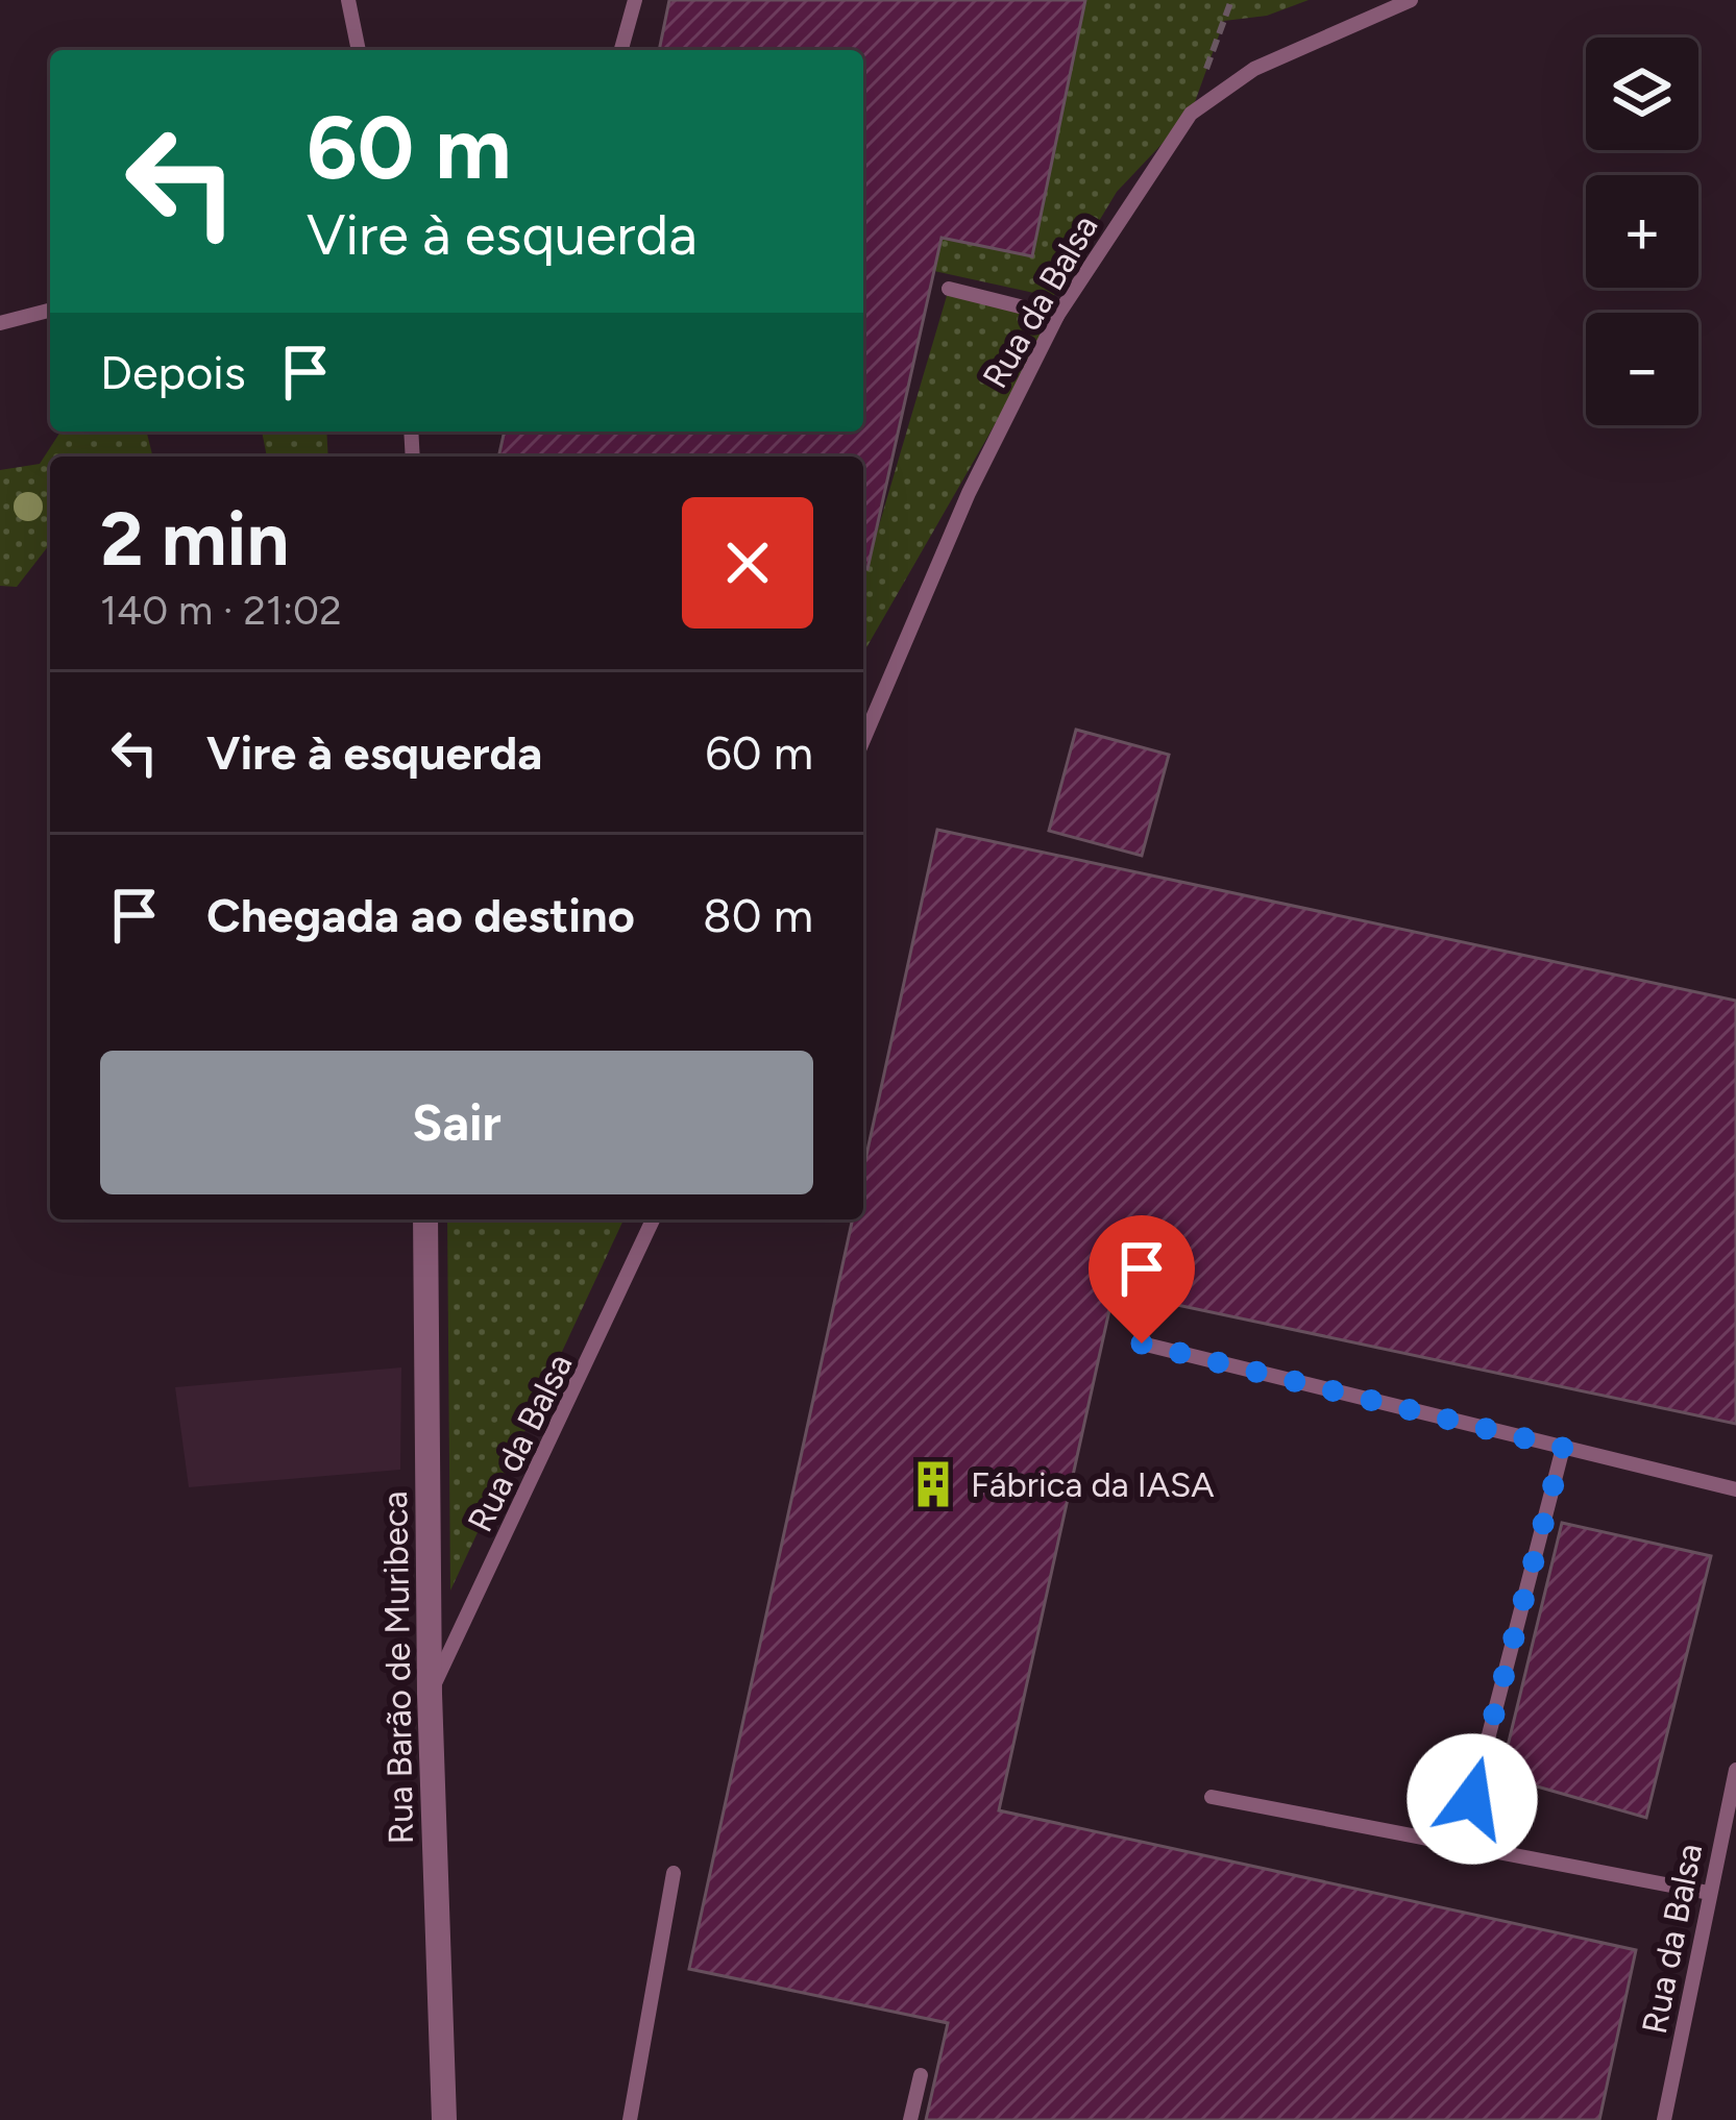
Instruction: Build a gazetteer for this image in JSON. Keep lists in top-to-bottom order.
{
  "streets": {
    "street": ["Rua Barão de Muribeca"],
    "lane": ["Rua da Balsa"]
  },
  "crossings": [
    ["Rua da Balsa", "Rua Barão de Muribeca"]
  ],
  "places": {
    "building": ["Fábrica da IASA"]
  },
  "page": {
    "map_buttons": ["+", "−"],
    "turn": ["60 m", "Vire à esquerda"],
    "then": "Depois",
    "heading": ["2 min", "140 m · 21:02"],
    "list": [
      {
        "name": "Vire à esquerda",
        "value": "60 m"
      },
      {
        "name": "Chegada ao destino",
        "value": "80 m"
      }
    ],
    "buttons": "Sair"
  }
}
